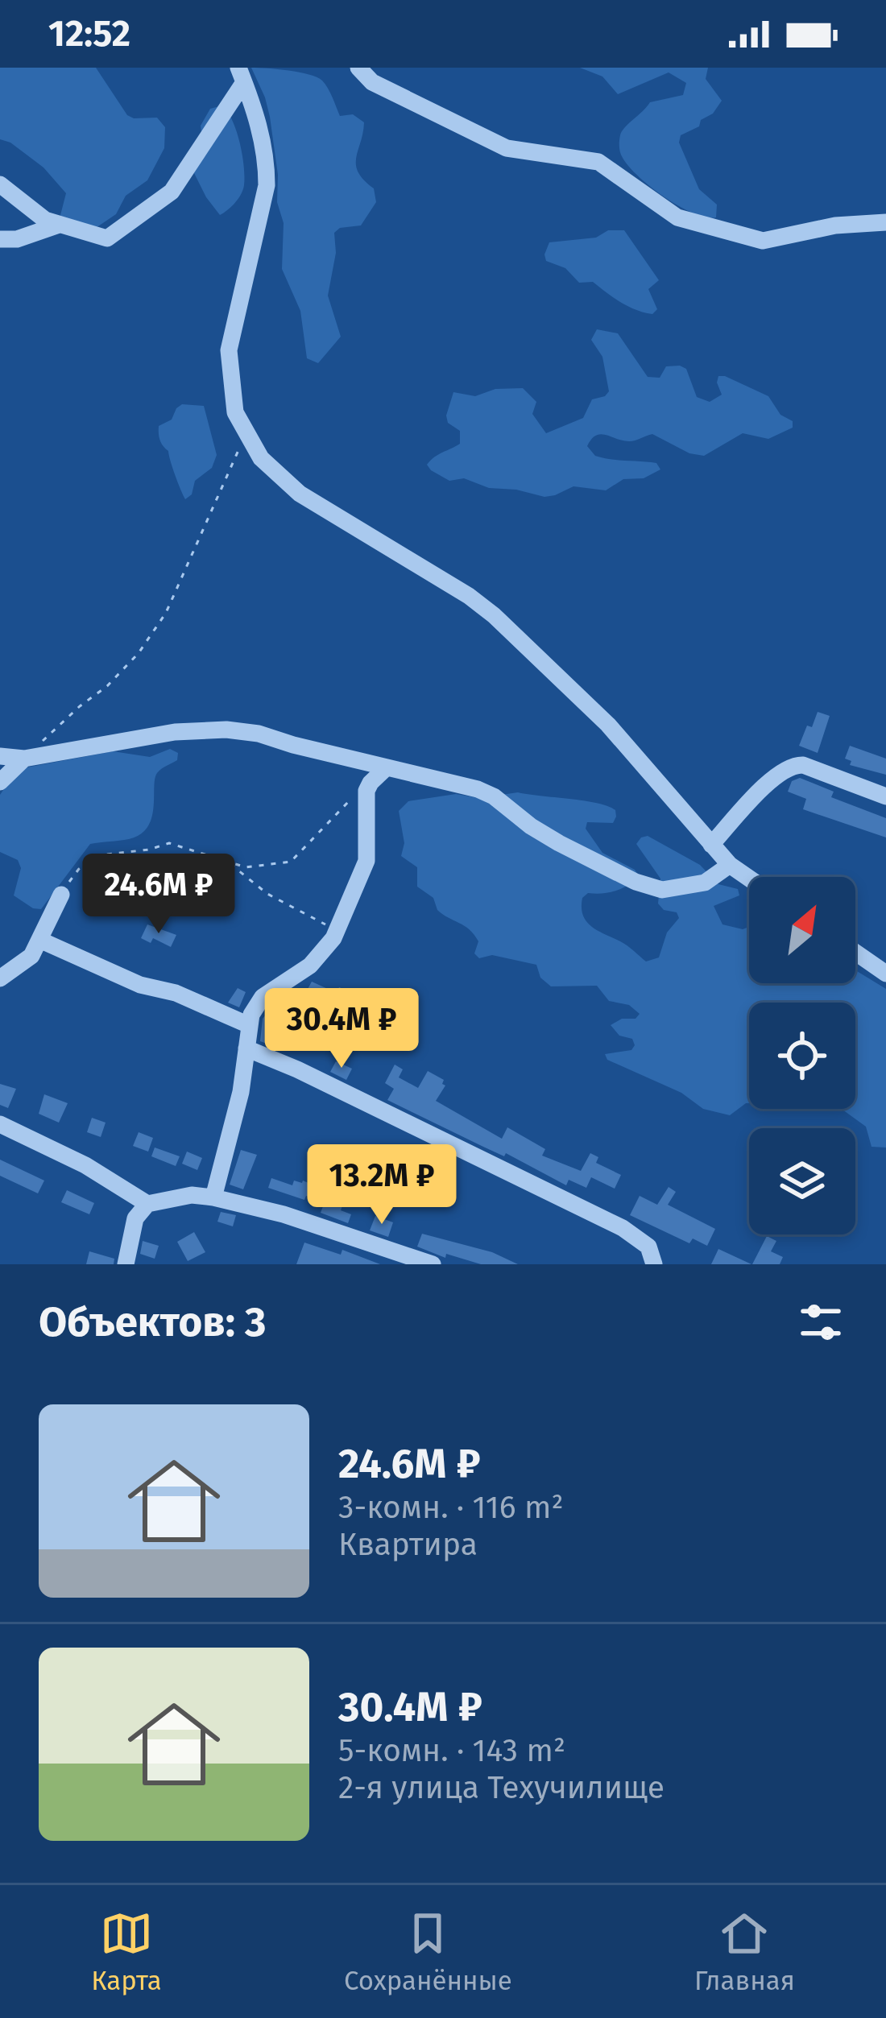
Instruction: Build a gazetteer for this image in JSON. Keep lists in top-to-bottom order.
{
  "north": "top right",
  "page": {
    "status": "12:52",
    "price": ["24.6M ₽", "30.4M ₽", "13.2M ₽"],
    "heading": "Объектов: 3",
    "list": [
      {
        "name": "24.6M ₽",
        "note": "3-комн. · 116 m² · Квартира"
      },
      {
        "name": "30.4M ₽",
        "note": "5-комн. · 143 m² · 2-я улица Техучилище"
      }
    ],
    "tabs": ["Карта", "Сохранённые", "Главная"]
  }
}
